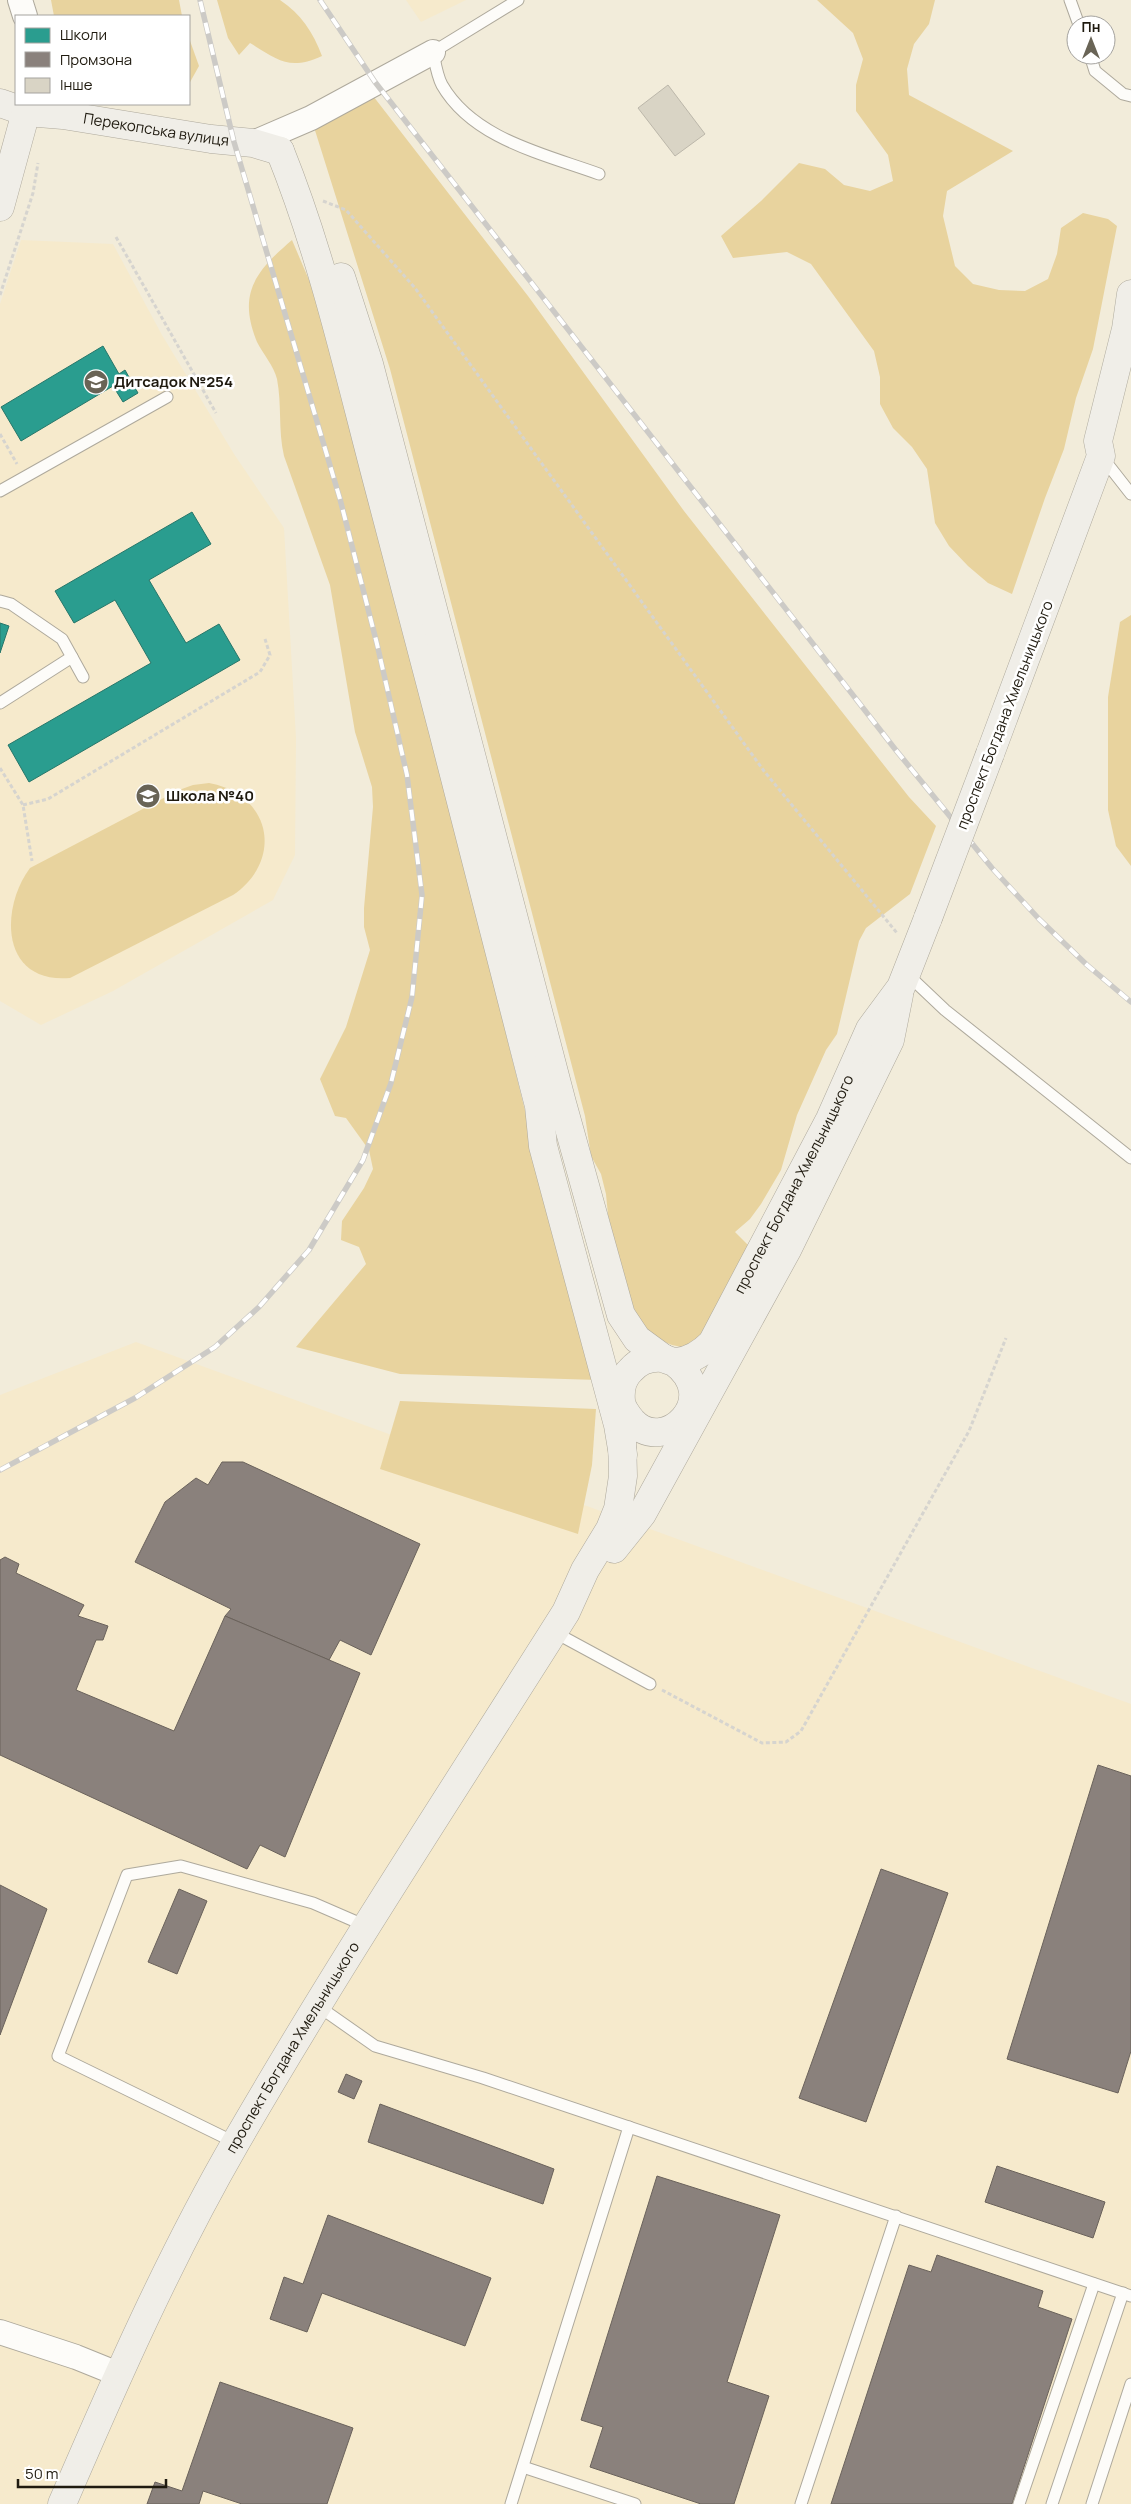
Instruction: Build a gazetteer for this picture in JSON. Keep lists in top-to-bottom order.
{
  "streets": {
    "main road": ["Перекопська вулиця", "проспект Богдана Хмельницького"]
  },
  "places": {
    "school or university": ["Дитсадок №254", "Школа №40"]
  },
  "legend": ["Школи", "Промзона", "Інше"],
  "scale_bar": "50 m",
  "north": "top"
}
